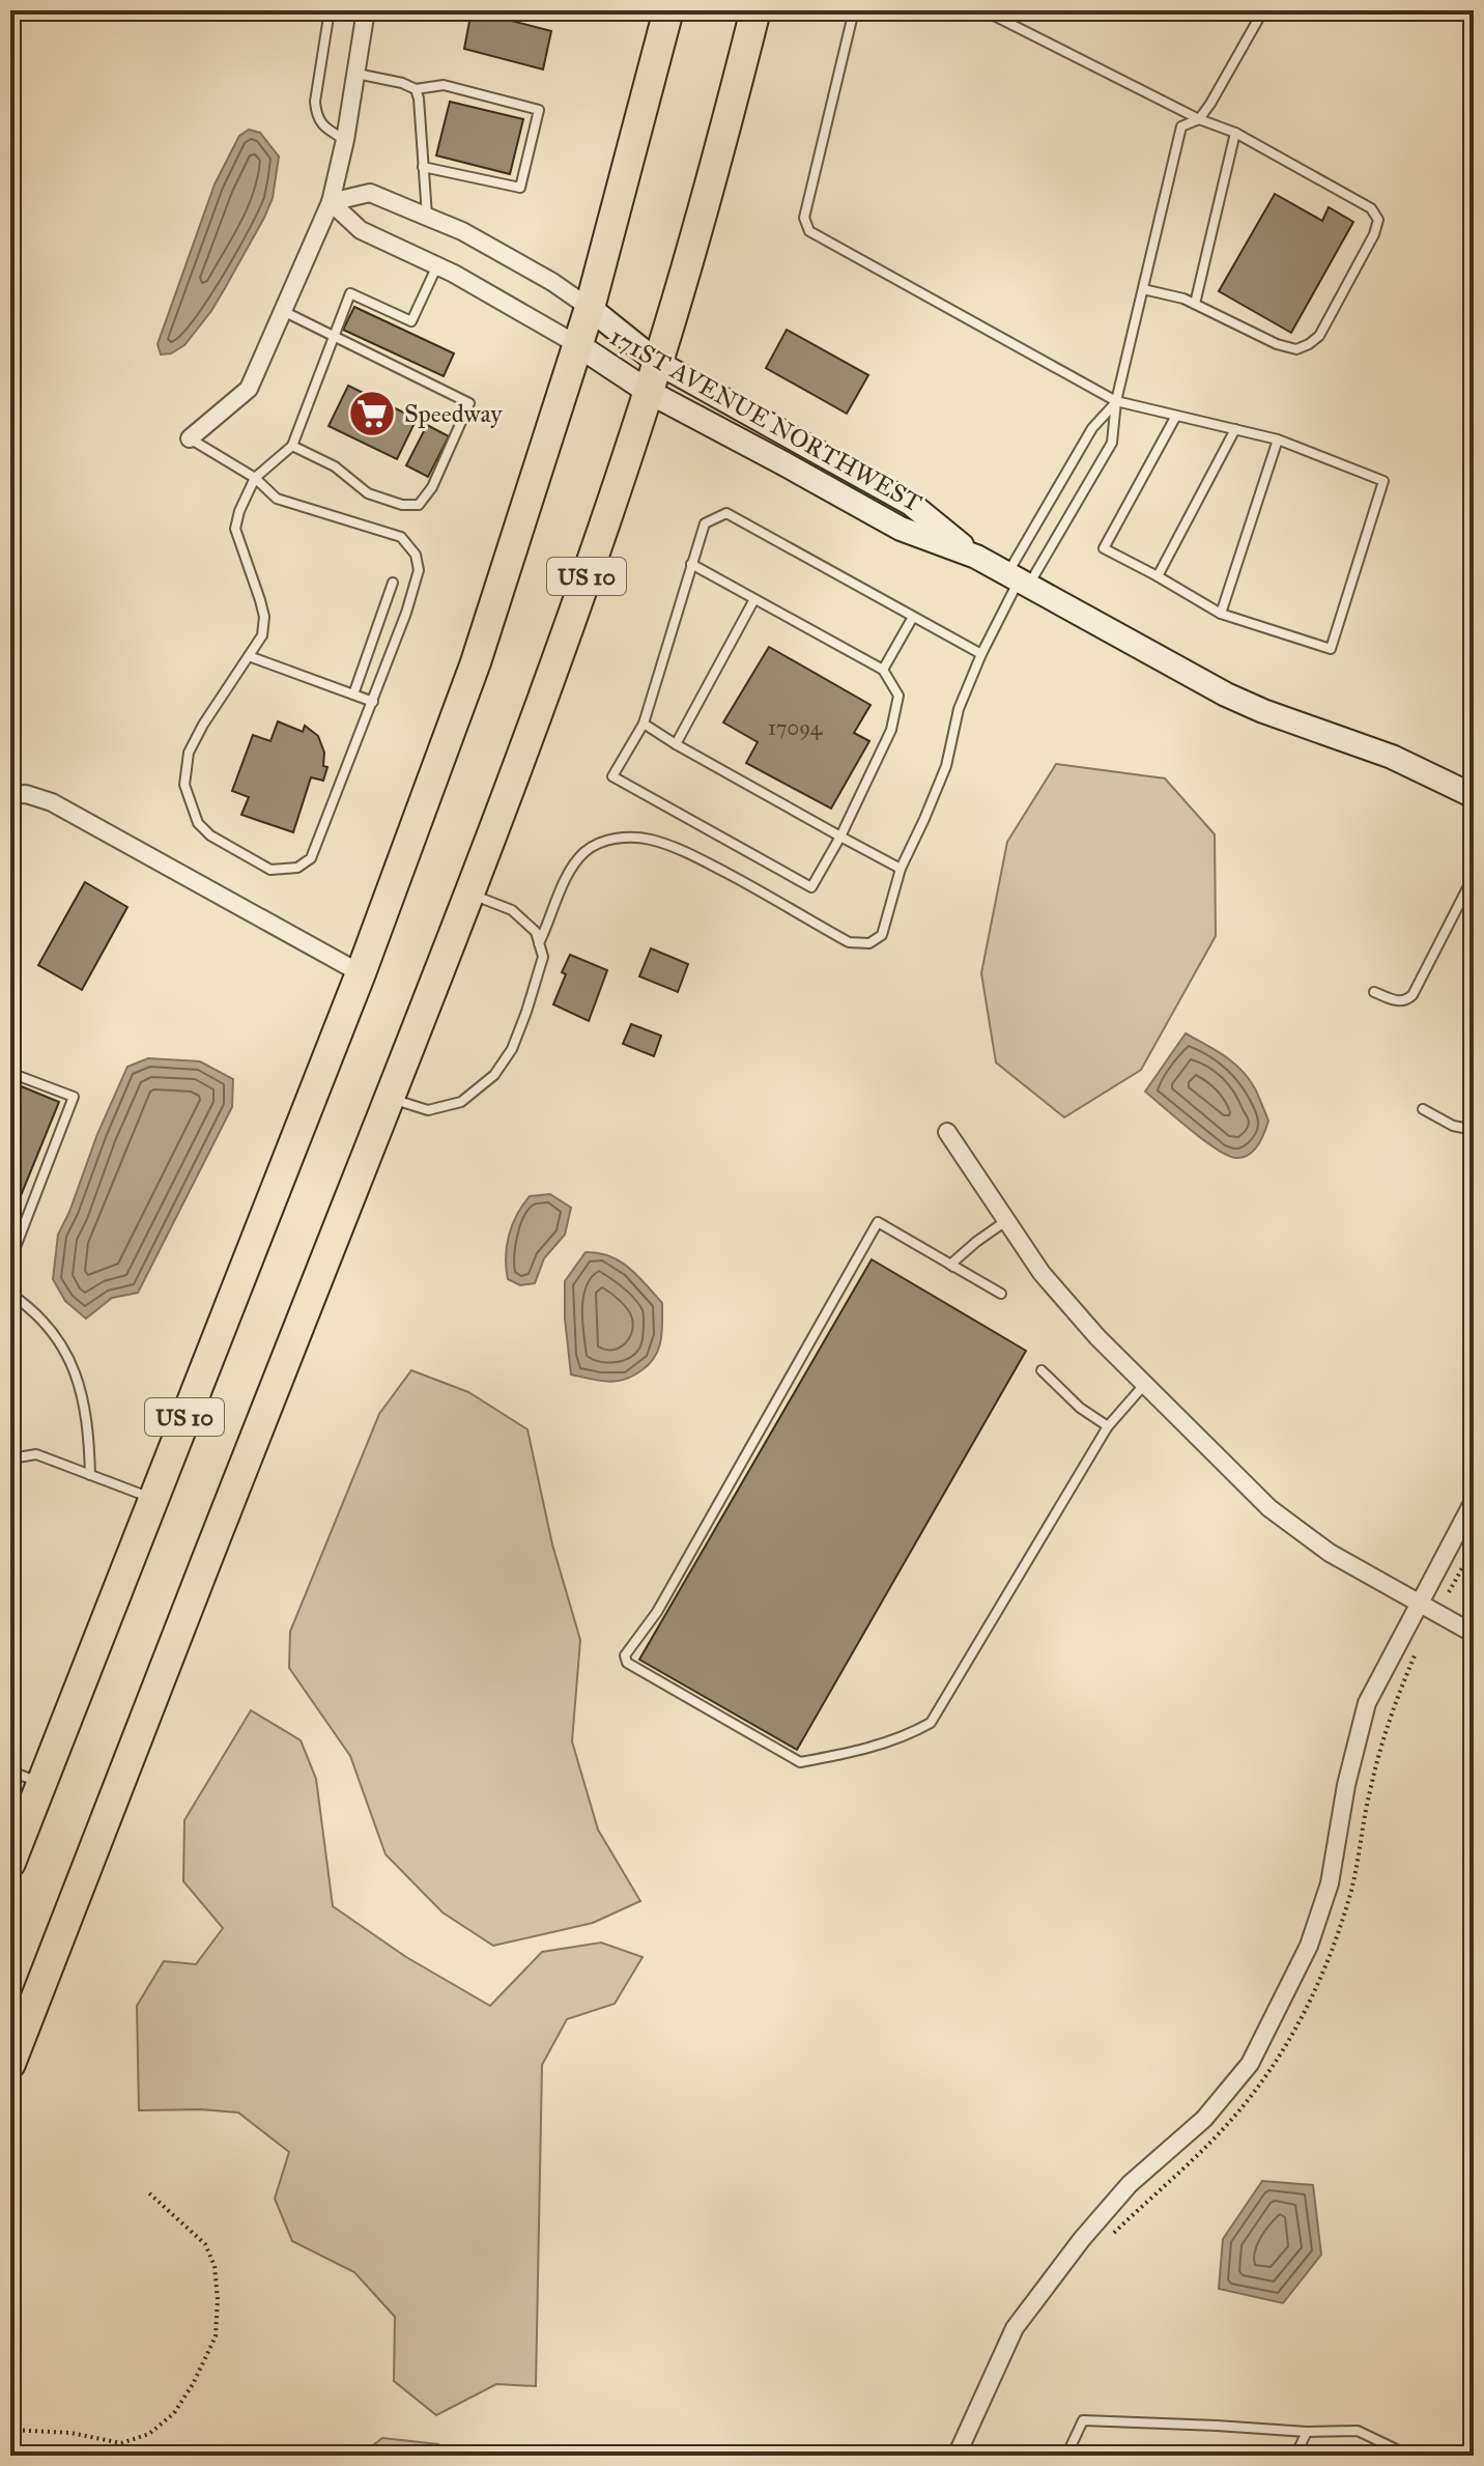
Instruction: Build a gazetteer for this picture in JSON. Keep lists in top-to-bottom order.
{
  "streets": {
    "highway": ["US 10"],
    "street": ["171ST AVENUE NORTHWEST"]
  },
  "crossings": [
    ["171ST AVENUE NORTHWEST", "US 10"]
  ],
  "places": {
    "supermarket": ["Speedway"]
  },
  "house_numbers": ["17094"]
}
